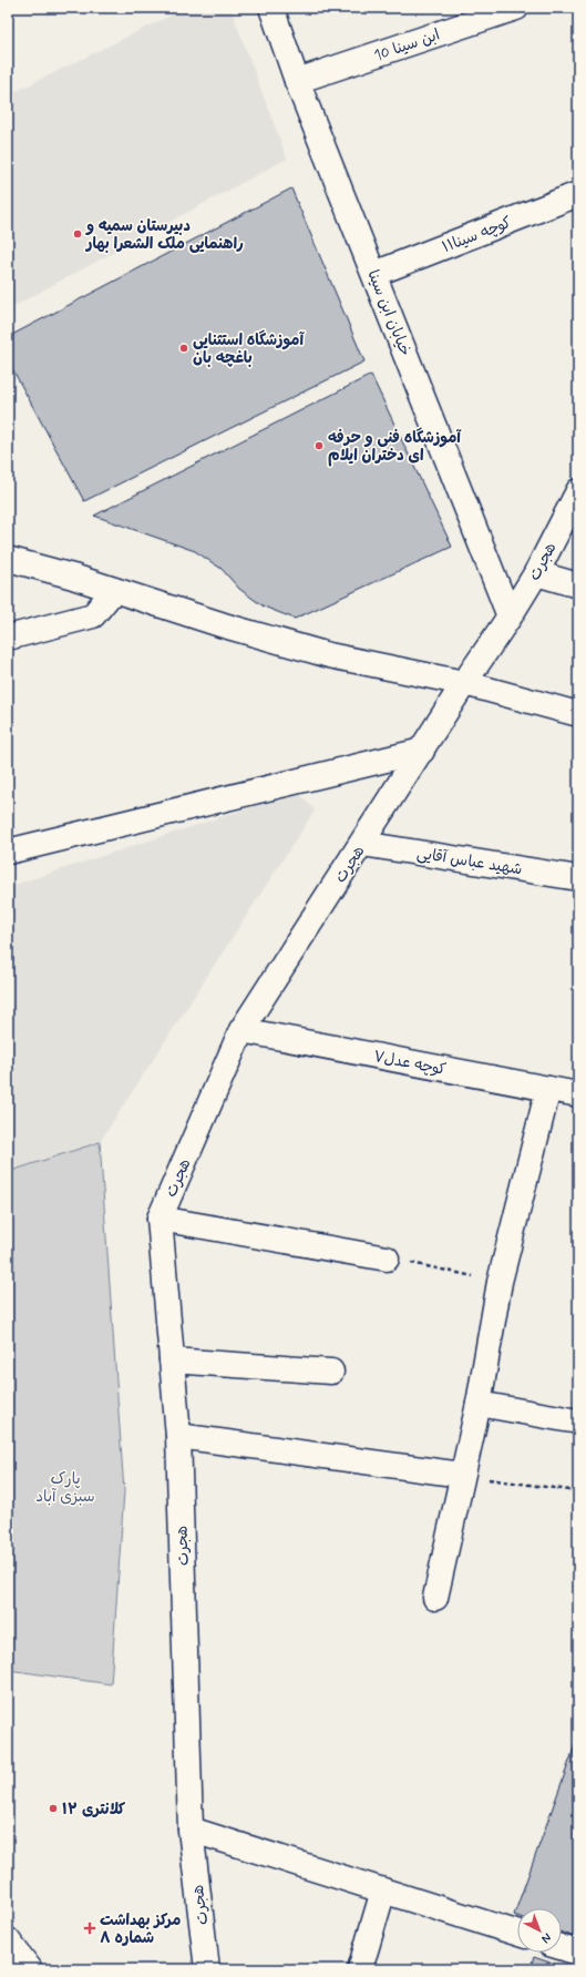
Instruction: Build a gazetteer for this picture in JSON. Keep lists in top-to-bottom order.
{
  "streets": {
    "street": [
      "ابن سینا 10",
      "کوچه سینا۱۱",
      "خیابان ابن سینا",
      "هجرت",
      "شهید عباس آقایی",
      "کوچه عدل۷"
    ]
  },
  "crossings": [
    ["ابن سینا 10", "خیابان ابن سینا"],
    ["کوچه سینا۱۱", "خیابان ابن سینا"],
    ["خیابان ابن سینا", "هجرت"],
    ["هجرت", "شهید عباس آقایی"],
    ["هجرت", "کوچه عدل۷"]
  ],
  "parks": ["پارک سبزی آباد"],
  "places": {
    "other": [
      "دبیرستان سمیه و راهنمایی ملک الشعرا بهار",
      "آموزشگاه استثنایی باغچه بان",
      "آموزشگاه فنی و حرفه ای دختران ایلام",
      "کلانتری ۱۲"
    ],
    "health": ["مرکز بهداشت شماره ۸"]
  },
  "north": "bottom right"
}
